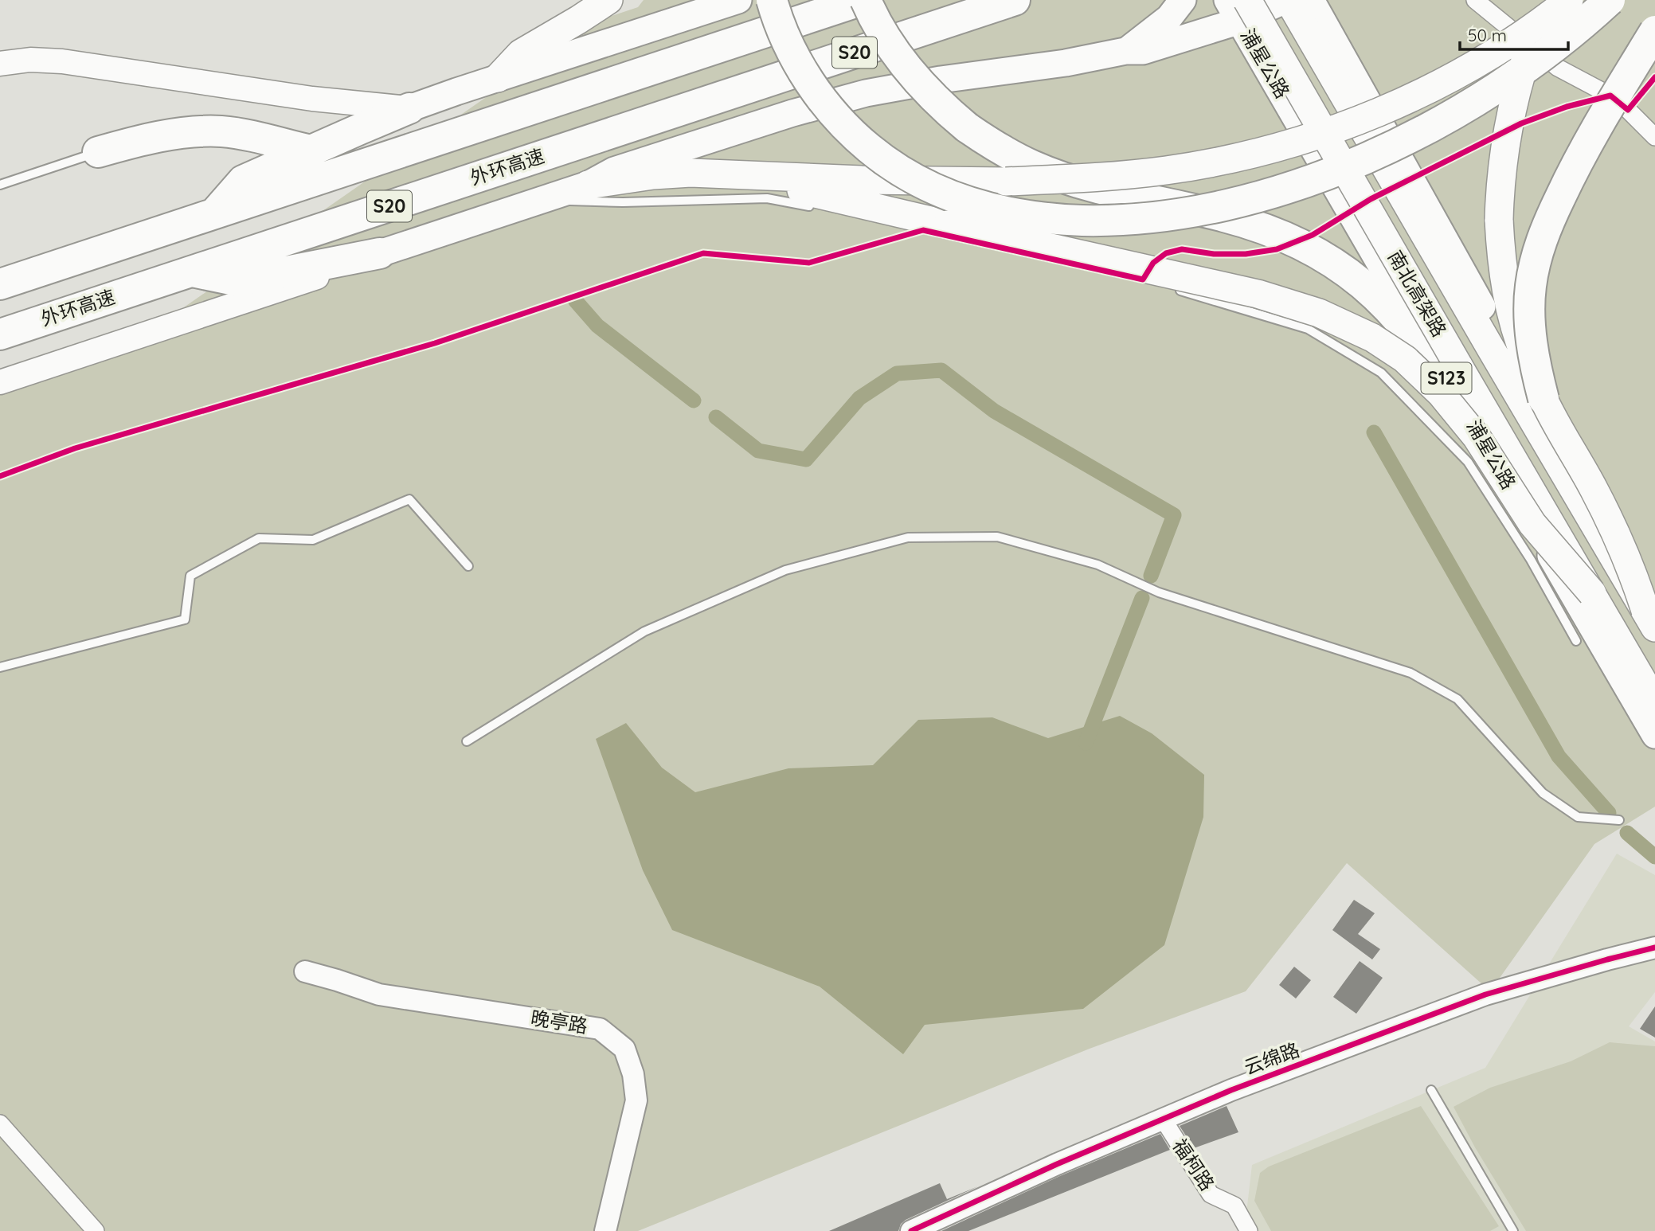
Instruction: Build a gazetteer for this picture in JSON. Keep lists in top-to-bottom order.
{
  "streets": {
    "highway": ["S20", "外环高速", "南北高架路"],
    "main road": ["浦星公路", "S123"],
    "street": ["晚亭路", "云绵路", "福柯路"]
  },
  "crossings": [
    ["浦星公路", "南北高架路"],
    ["云绵路", "福柯路"]
  ],
  "scale_bar": "50 m"
}
